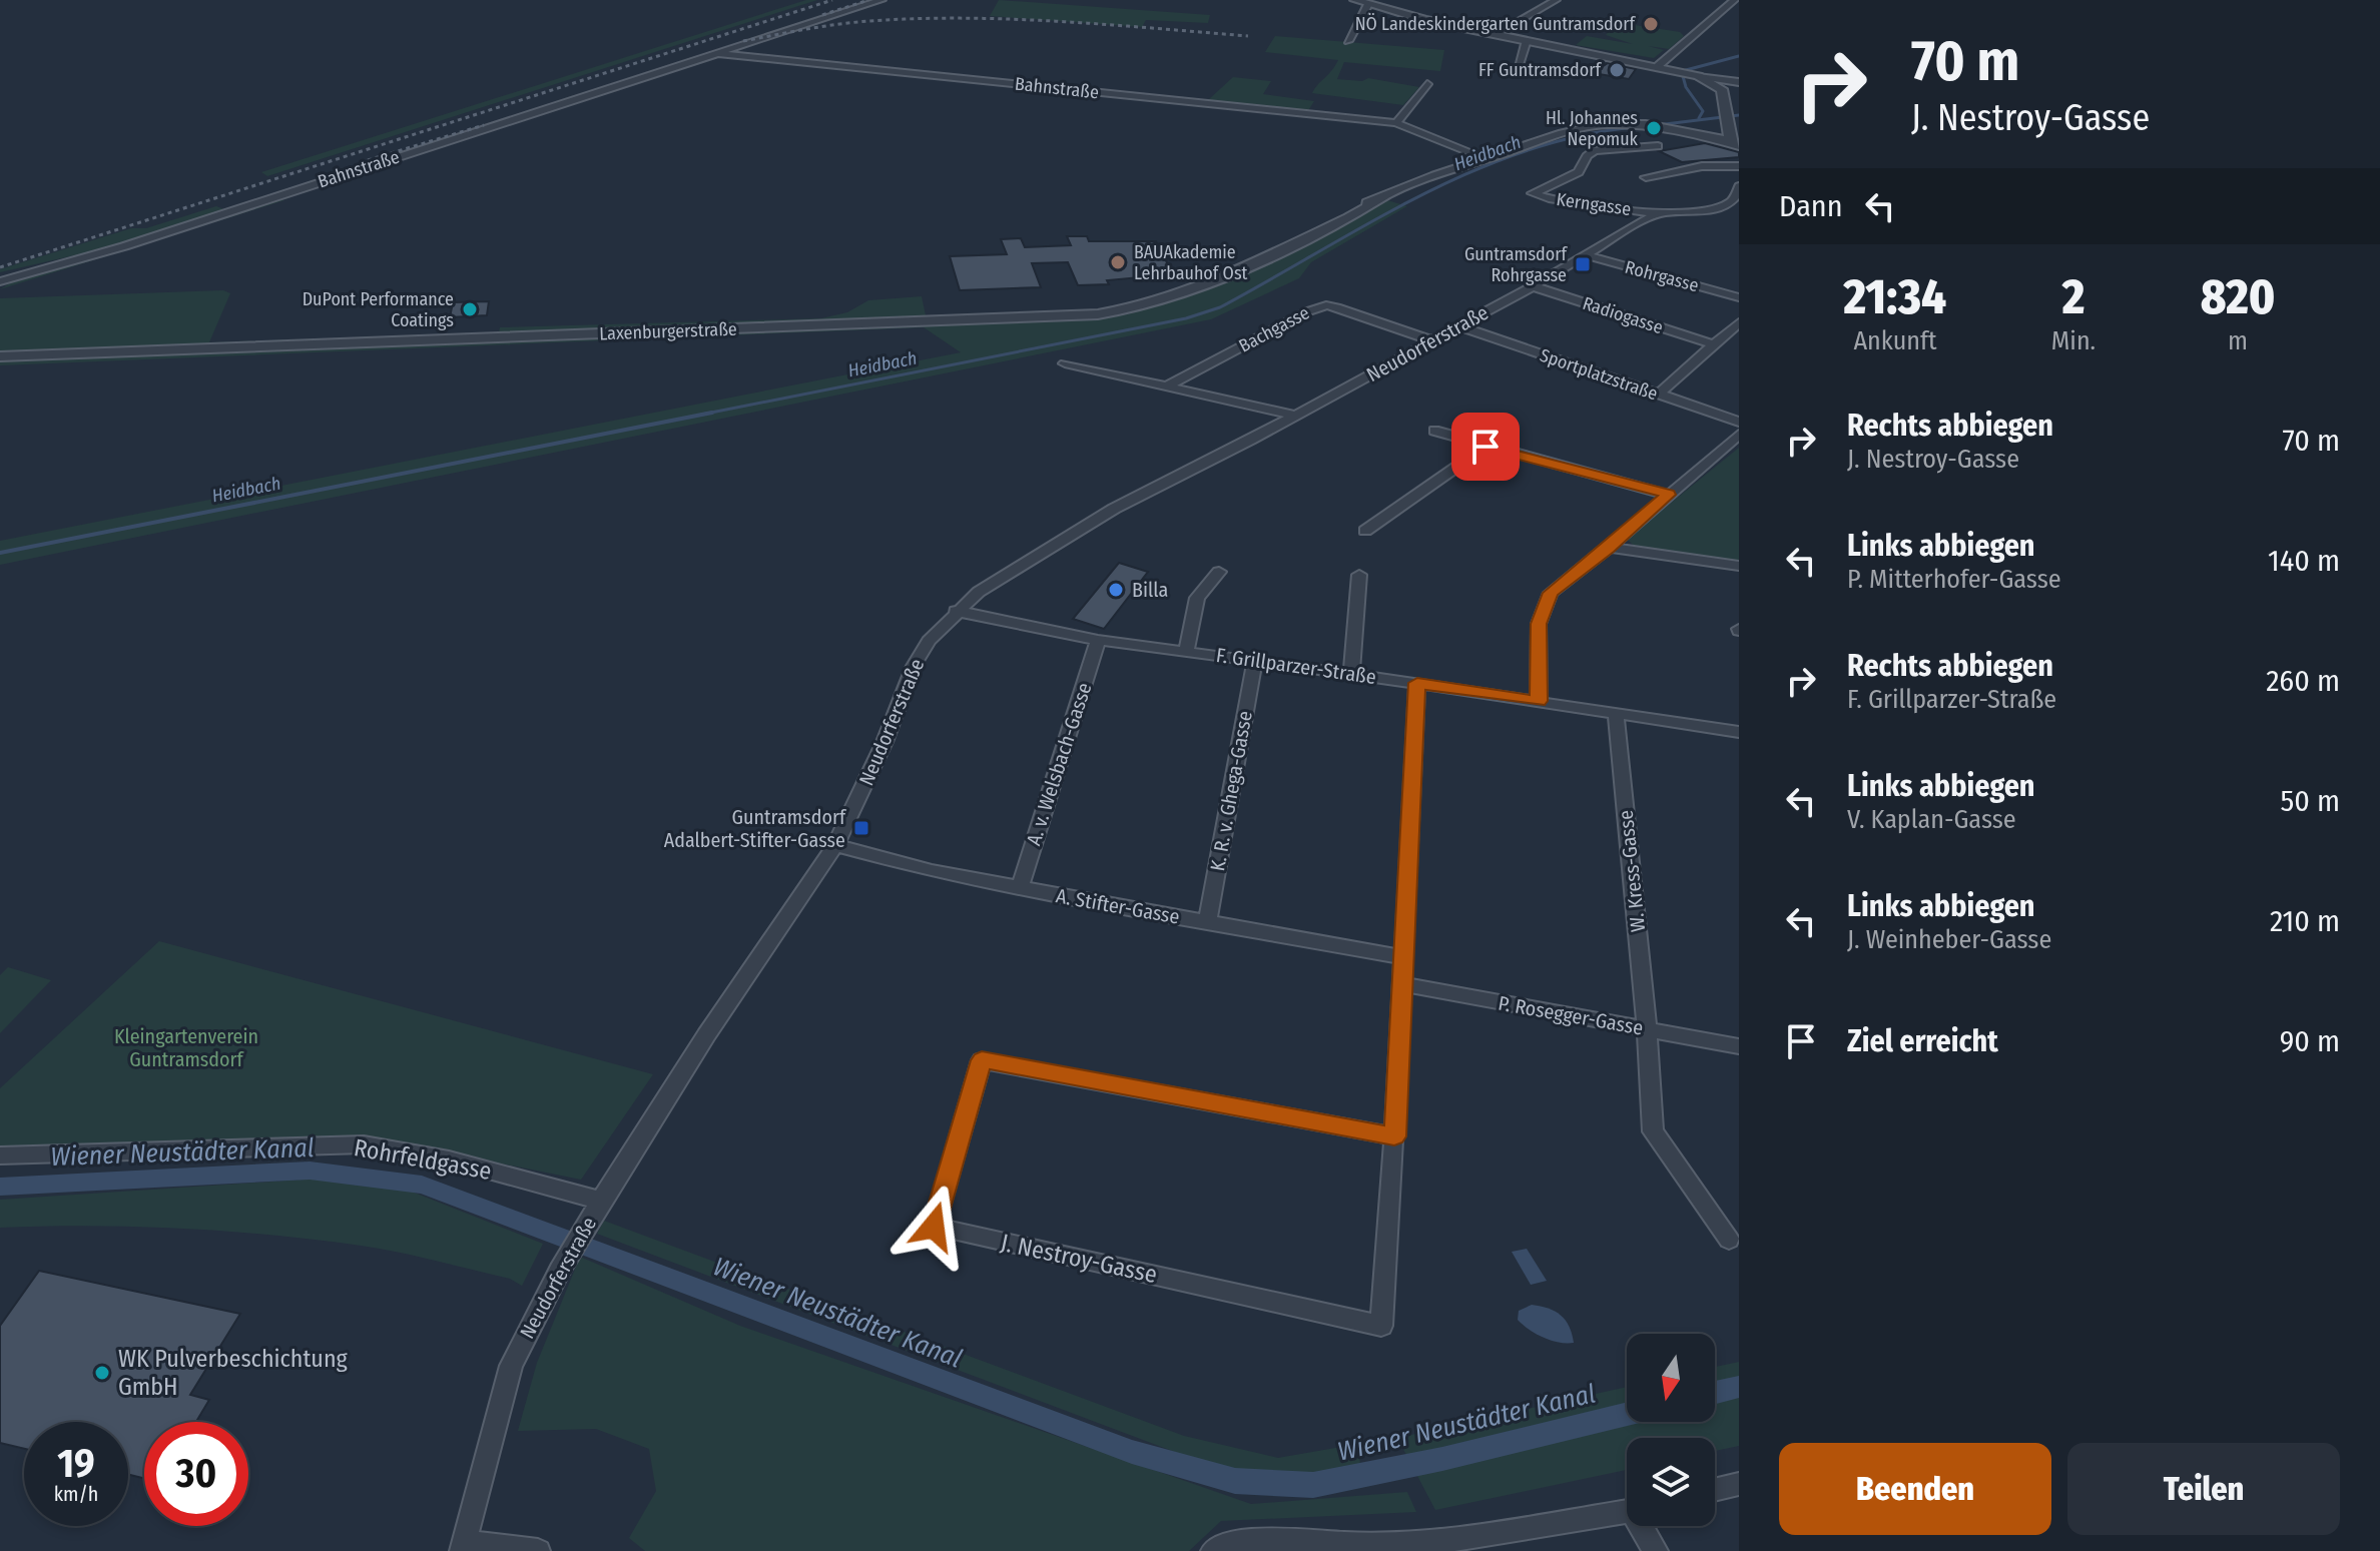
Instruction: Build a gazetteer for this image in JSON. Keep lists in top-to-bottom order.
{
  "streets": {
    "street": [
      "Bahnstraße",
      "Kerngasse",
      "Rohrgasse",
      "Radiogasse",
      "Bachgasse",
      "Laxenburgerstraße",
      "Neudorferstraße",
      "Sportplatzstraße",
      "F. Grillparzer-Straße",
      "A. v. Welsbach-Gasse",
      "K. R. v. Ghega-Gasse",
      "W. Kress-Gasse",
      "A. Stifter-Gasse",
      "P. Rosegger-Gasse",
      "Rohrfeldgasse",
      "J. Nestroy-Gasse"
    ]
  },
  "crossings": [
    ["Bahnstraße", "Laxenburgerstraße"],
    ["Kerngasse", "Neudorferstraße"],
    ["Rohrgasse", "Neudorferstraße"],
    ["Radiogasse", "Neudorferstraße"],
    ["Bachgasse", "Neudorferstraße"],
    ["Neudorferstraße", "Sportplatzstraße"],
    ["Neudorferstraße", "F. Grillparzer-Straße"],
    ["Neudorferstraße", "A. Stifter-Gasse"],
    ["Neudorferstraße", "Rohrfeldgasse"],
    ["F. Grillparzer-Straße", "A. v. Welsbach-Gasse"],
    ["F. Grillparzer-Straße", "K. R. v. Ghega-Gasse"],
    ["F. Grillparzer-Straße", "W. Kress-Gasse"],
    ["A. v. Welsbach-Gasse", "A. Stifter-Gasse"],
    ["K. R. v. Ghega-Gasse", "A. Stifter-Gasse"],
    ["W. Kress-Gasse", "P. Rosegger-Gasse"]
  ],
  "water": ["Heidbach", "Wiener Neustädter Kanal"],
  "parks": ["Kleingartenverein Guntramsdorf"],
  "places": {
    "other": [
      "NÖ Landeskindergarten Guntramsdorf",
      "FF Guntramsdorf",
      "Hl. Johannes Nepomuk",
      "BAUAkademie Lehrbauhof Ost",
      "DuPont Performance Coatings",
      "Billa",
      "WK Pulverbeschichtung GmbH"
    ],
    "transit": ["Guntramsdorf Rohrgasse", "Guntramsdorf Adalbert-Stifter-Gasse"]
  },
  "north": "bottom",
  "page": {
    "turn": ["70 m", "J. Nestroy-Gasse"],
    "then": "Dann",
    "eta": [
      "21:34",
      "Ankunft",
      "2",
      "Min.",
      "820",
      "m"
    ],
    "list": [
      {
        "name": "Rechts abbiegen",
        "note": "J. Nestroy-Gasse",
        "value": "70 m"
      },
      {
        "name": "Links abbiegen",
        "note": "P. Mitterhofer-Gasse",
        "value": "140 m"
      },
      {
        "name": "Rechts abbiegen",
        "note": "F. Grillparzer-Straße",
        "value": "260 m"
      },
      {
        "name": "Links abbiegen",
        "note": "V. Kaplan-Gasse",
        "value": "50 m"
      },
      {
        "name": "Links abbiegen",
        "note": "J. Weinheber-Gasse",
        "value": "210 m"
      },
      {
        "name": "Ziel erreicht",
        "value": "90 m"
      }
    ],
    "speed": "19 km/h",
    "limit": "30",
    "buttons": ["Beenden", "Teilen"]
  }
}
